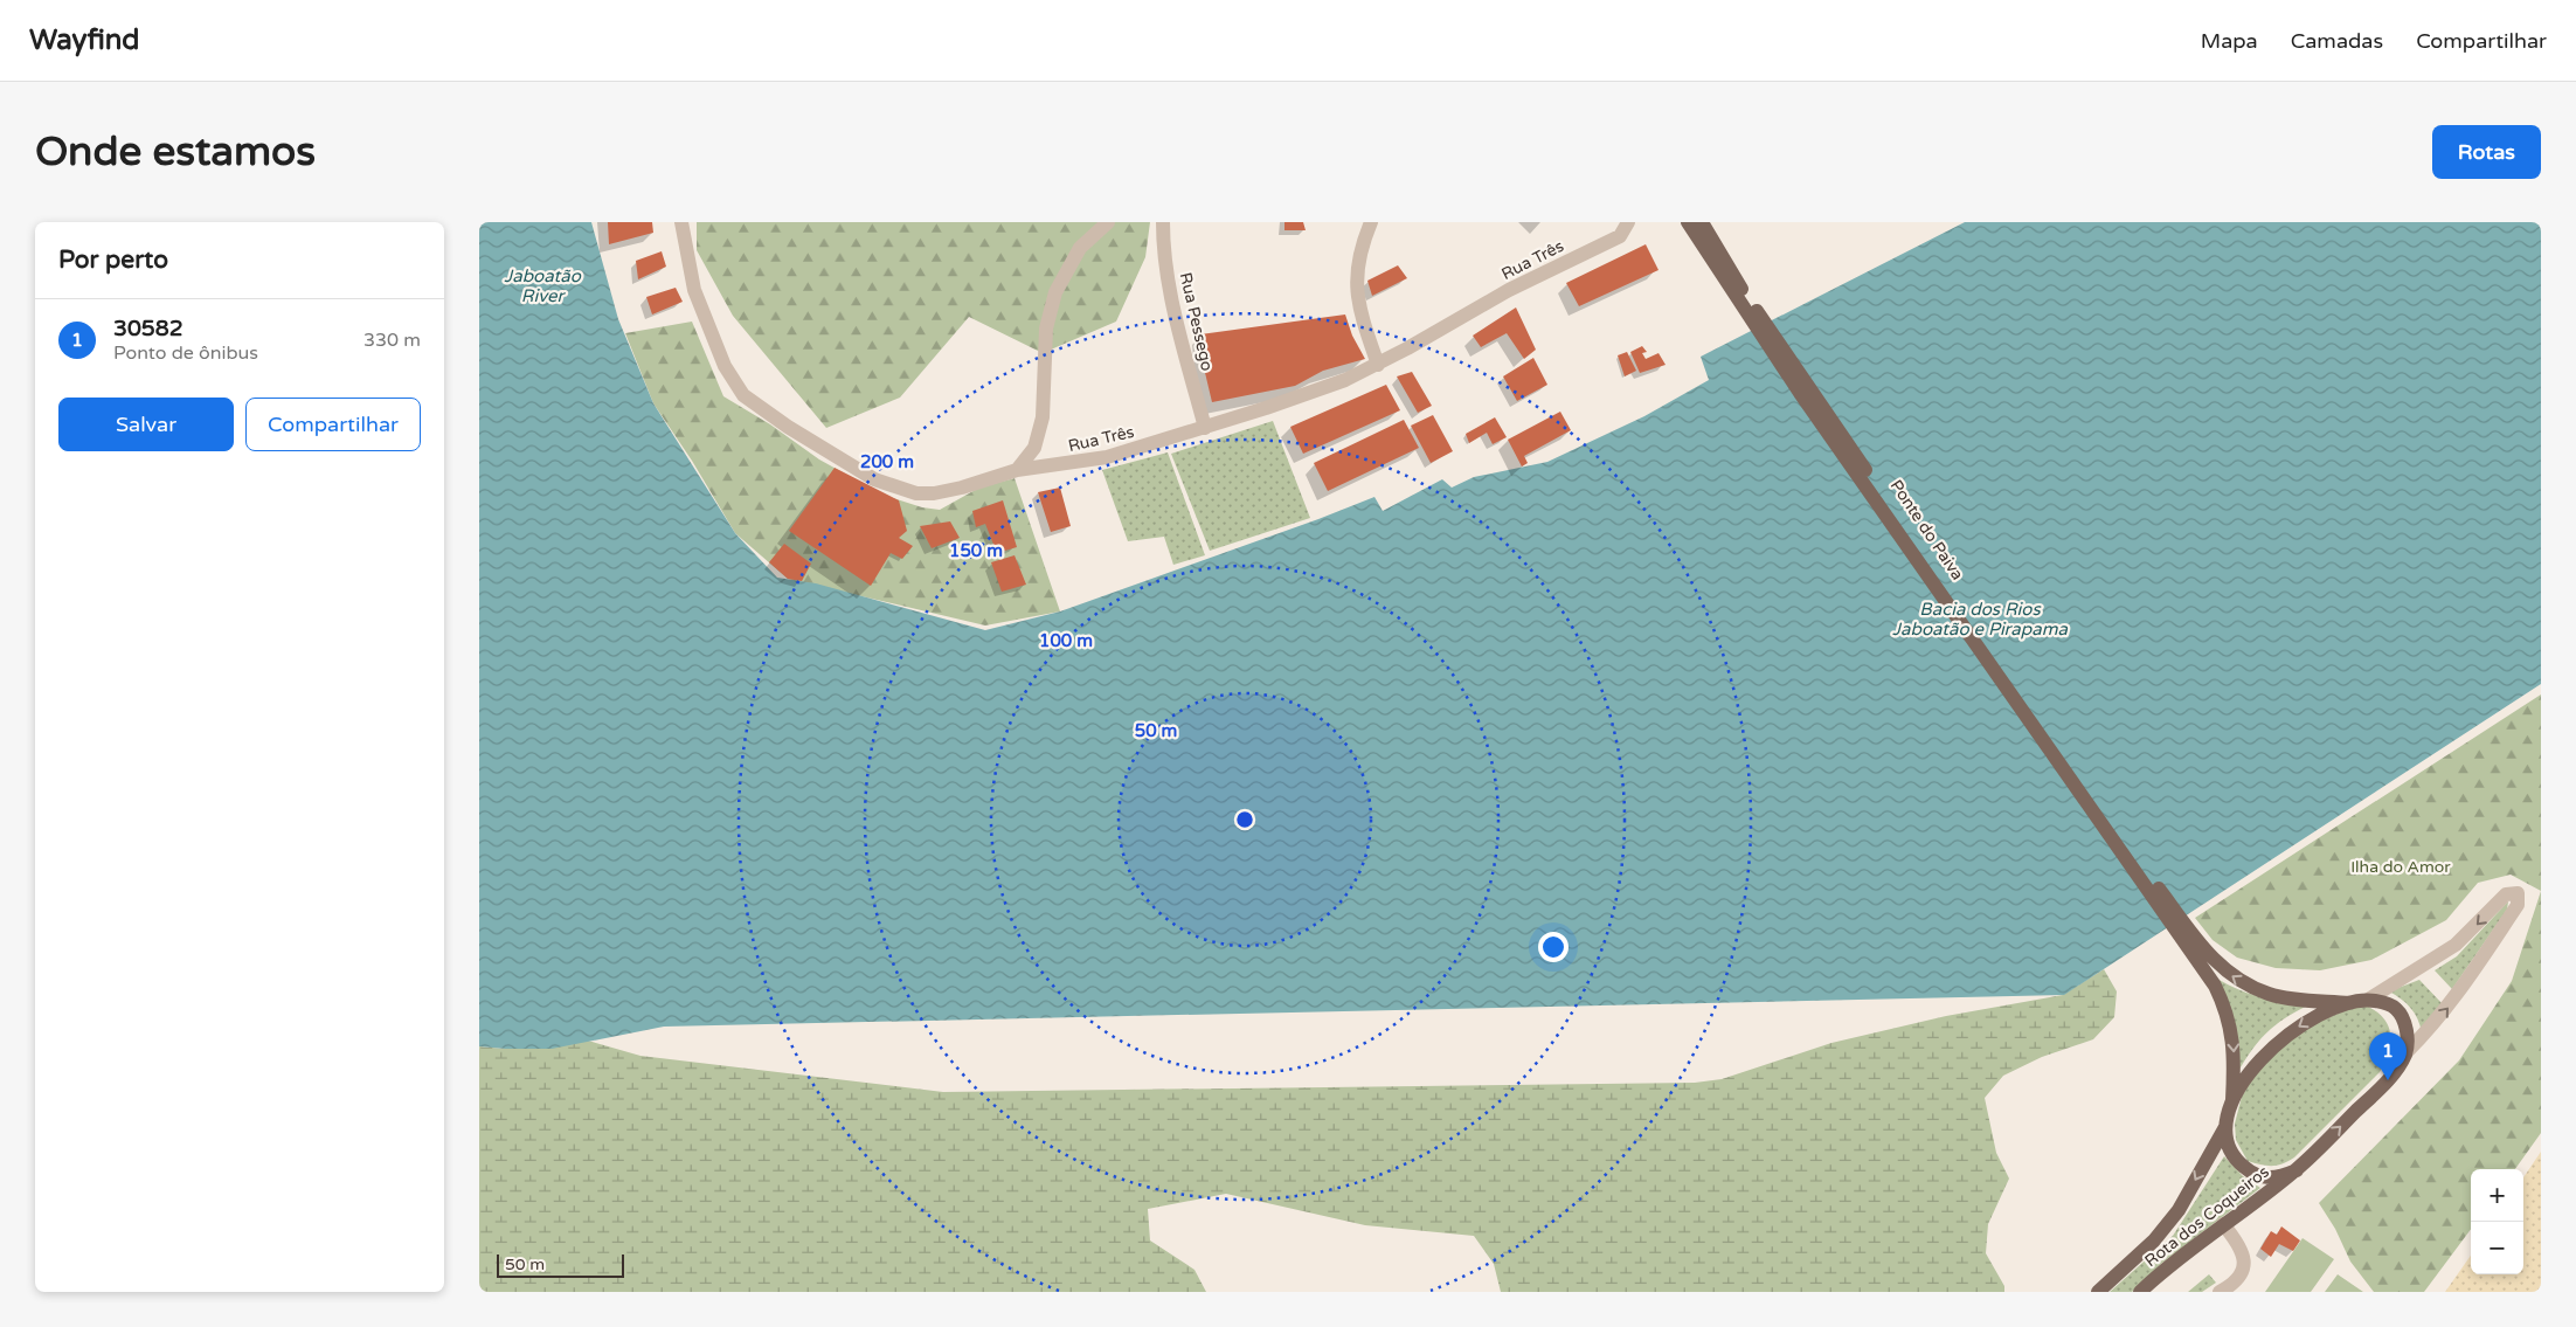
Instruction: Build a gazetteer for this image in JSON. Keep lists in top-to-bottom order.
{
  "streets": {
    "main road": ["Ponte do Paiva", "Rota dos Coqueiros"],
    "street": ["Rua Três", "Rua Pessego"]
  },
  "crossings": [
    ["Rua Três", "Rua Pessego"],
    ["Ponte do Paiva", "Rota dos Coqueiros"]
  ],
  "water": ["Jaboatão River", "Bacia dos Rios Jaboatão e Pirapama"],
  "parks": ["Ilha do Amor"],
  "scale_bar": "50 m",
  "page": {
    "header": "Wayfind",
    "nav": ["Mapa", "Camadas", "Compartilhar"],
    "buttons": [
      "Rotas",
      ["Salvar", "Compartilhar"]
    ],
    "title": "Onde estamos",
    "heading": "Por perto",
    "list": [
      {
        "mark": "1",
        "name": "30582",
        "note": "Ponto de ônibus",
        "value": "330 m"
      }
    ],
    "pins": "1",
    "map_buttons": ["+", "−"],
    "scale": "50 m"
  },
  "rings": [
    "200 m",
    "150 m",
    "100 m",
    "50 m"
  ]
}
